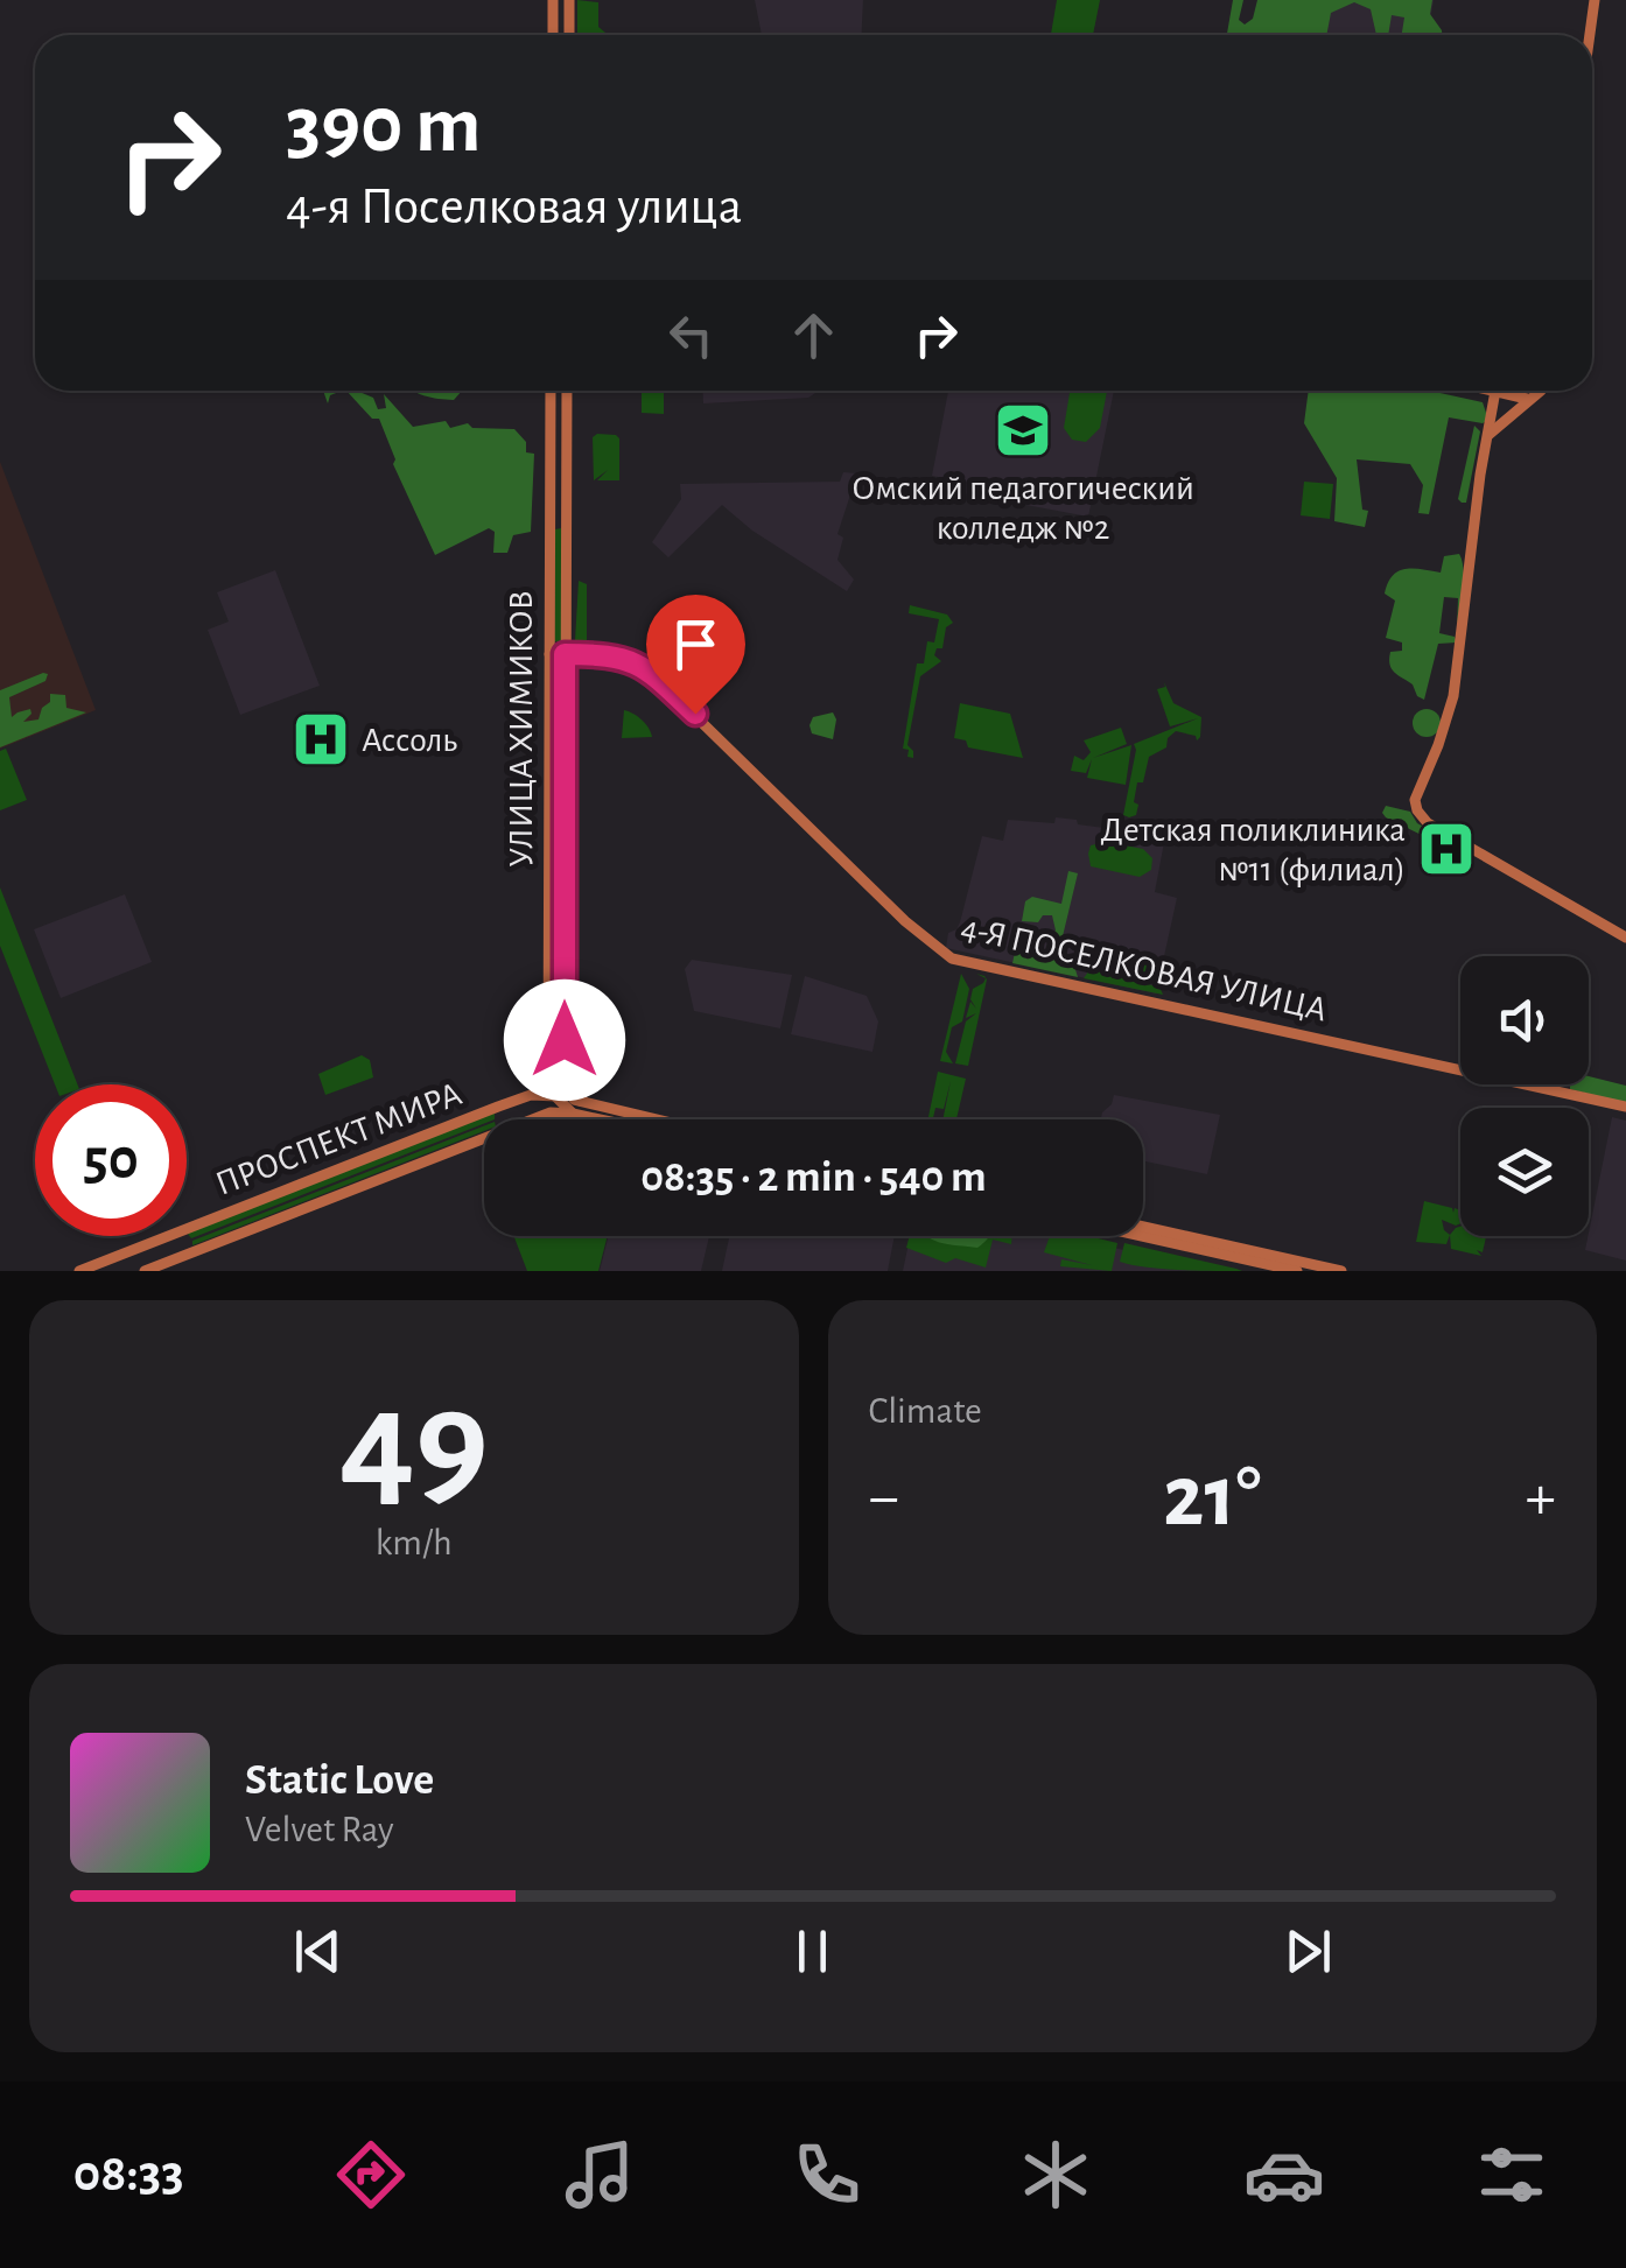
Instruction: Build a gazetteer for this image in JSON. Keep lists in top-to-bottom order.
{
  "streets": {
    "main road": ["УЛИЦА ХИМИКОВ", "4-Я ПОСЕЛКОВАЯ УЛИЦА", "ПРОСПЕКТ МИРА"]
  },
  "crossings": [
    ["УЛИЦА ХИМИКОВ", "4-Я ПОСЕЛКОВАЯ УЛИЦА"],
    ["УЛИЦА ХИМИКОВ", "ПРОСПЕКТ МИРА"]
  ],
  "places": {
    "school or university": ["Омский педагогический колледж №2"],
    "hospital": ["Ассоль", "Детская поликлиника №11 (филиал)"]
  },
  "page": {
    "turn": ["390 m", "4-я Поселковая улица"],
    "limit": "50",
    "trip": "08:35 · 2 min · 540 m",
    "tile": [
      ["49", "km/h"],
      "Climate"
    ],
    "heat": ["−", "21°", "+"],
    "song": ["Static Love", "Velvet Ray"],
    "tabs": "08:33"
  }
}
